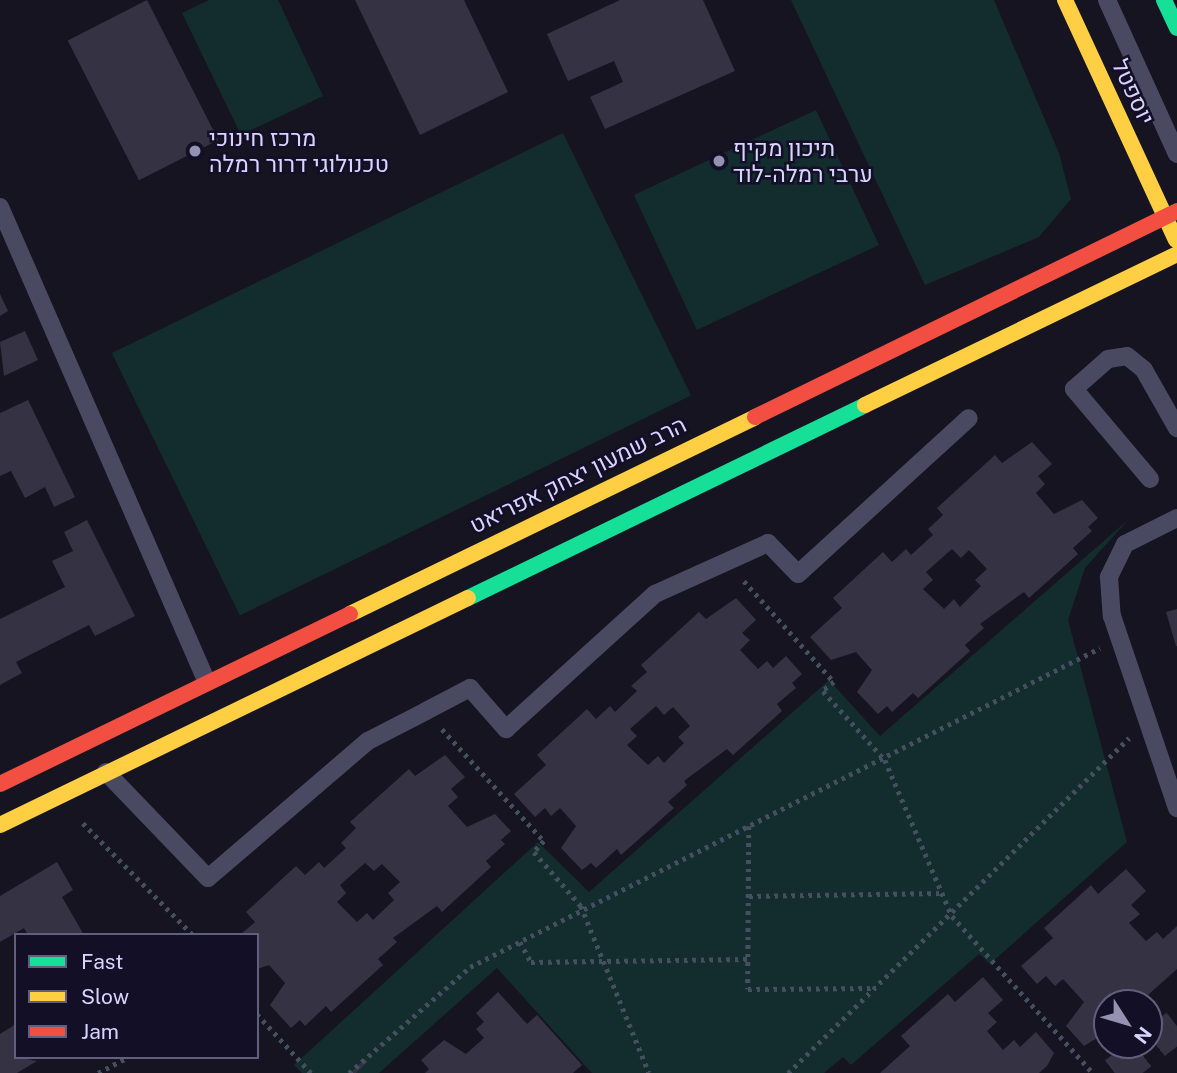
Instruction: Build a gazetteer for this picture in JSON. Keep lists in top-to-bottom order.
{
  "streets": {
    "street": ["יוספטל", "הרב שמעון יצחק אפריאט"]
  },
  "crossings": [
    ["יוספטל", "הרב שמעון יצחק אפריאט"]
  ],
  "places": ["מרכז חינוכי טכנולוגי דרור רמלה", "תיכון מקיף ערבי רמלה-לוד"],
  "legend": ["Fast", "Slow", "Jam"],
  "north": "bottom right"
}
